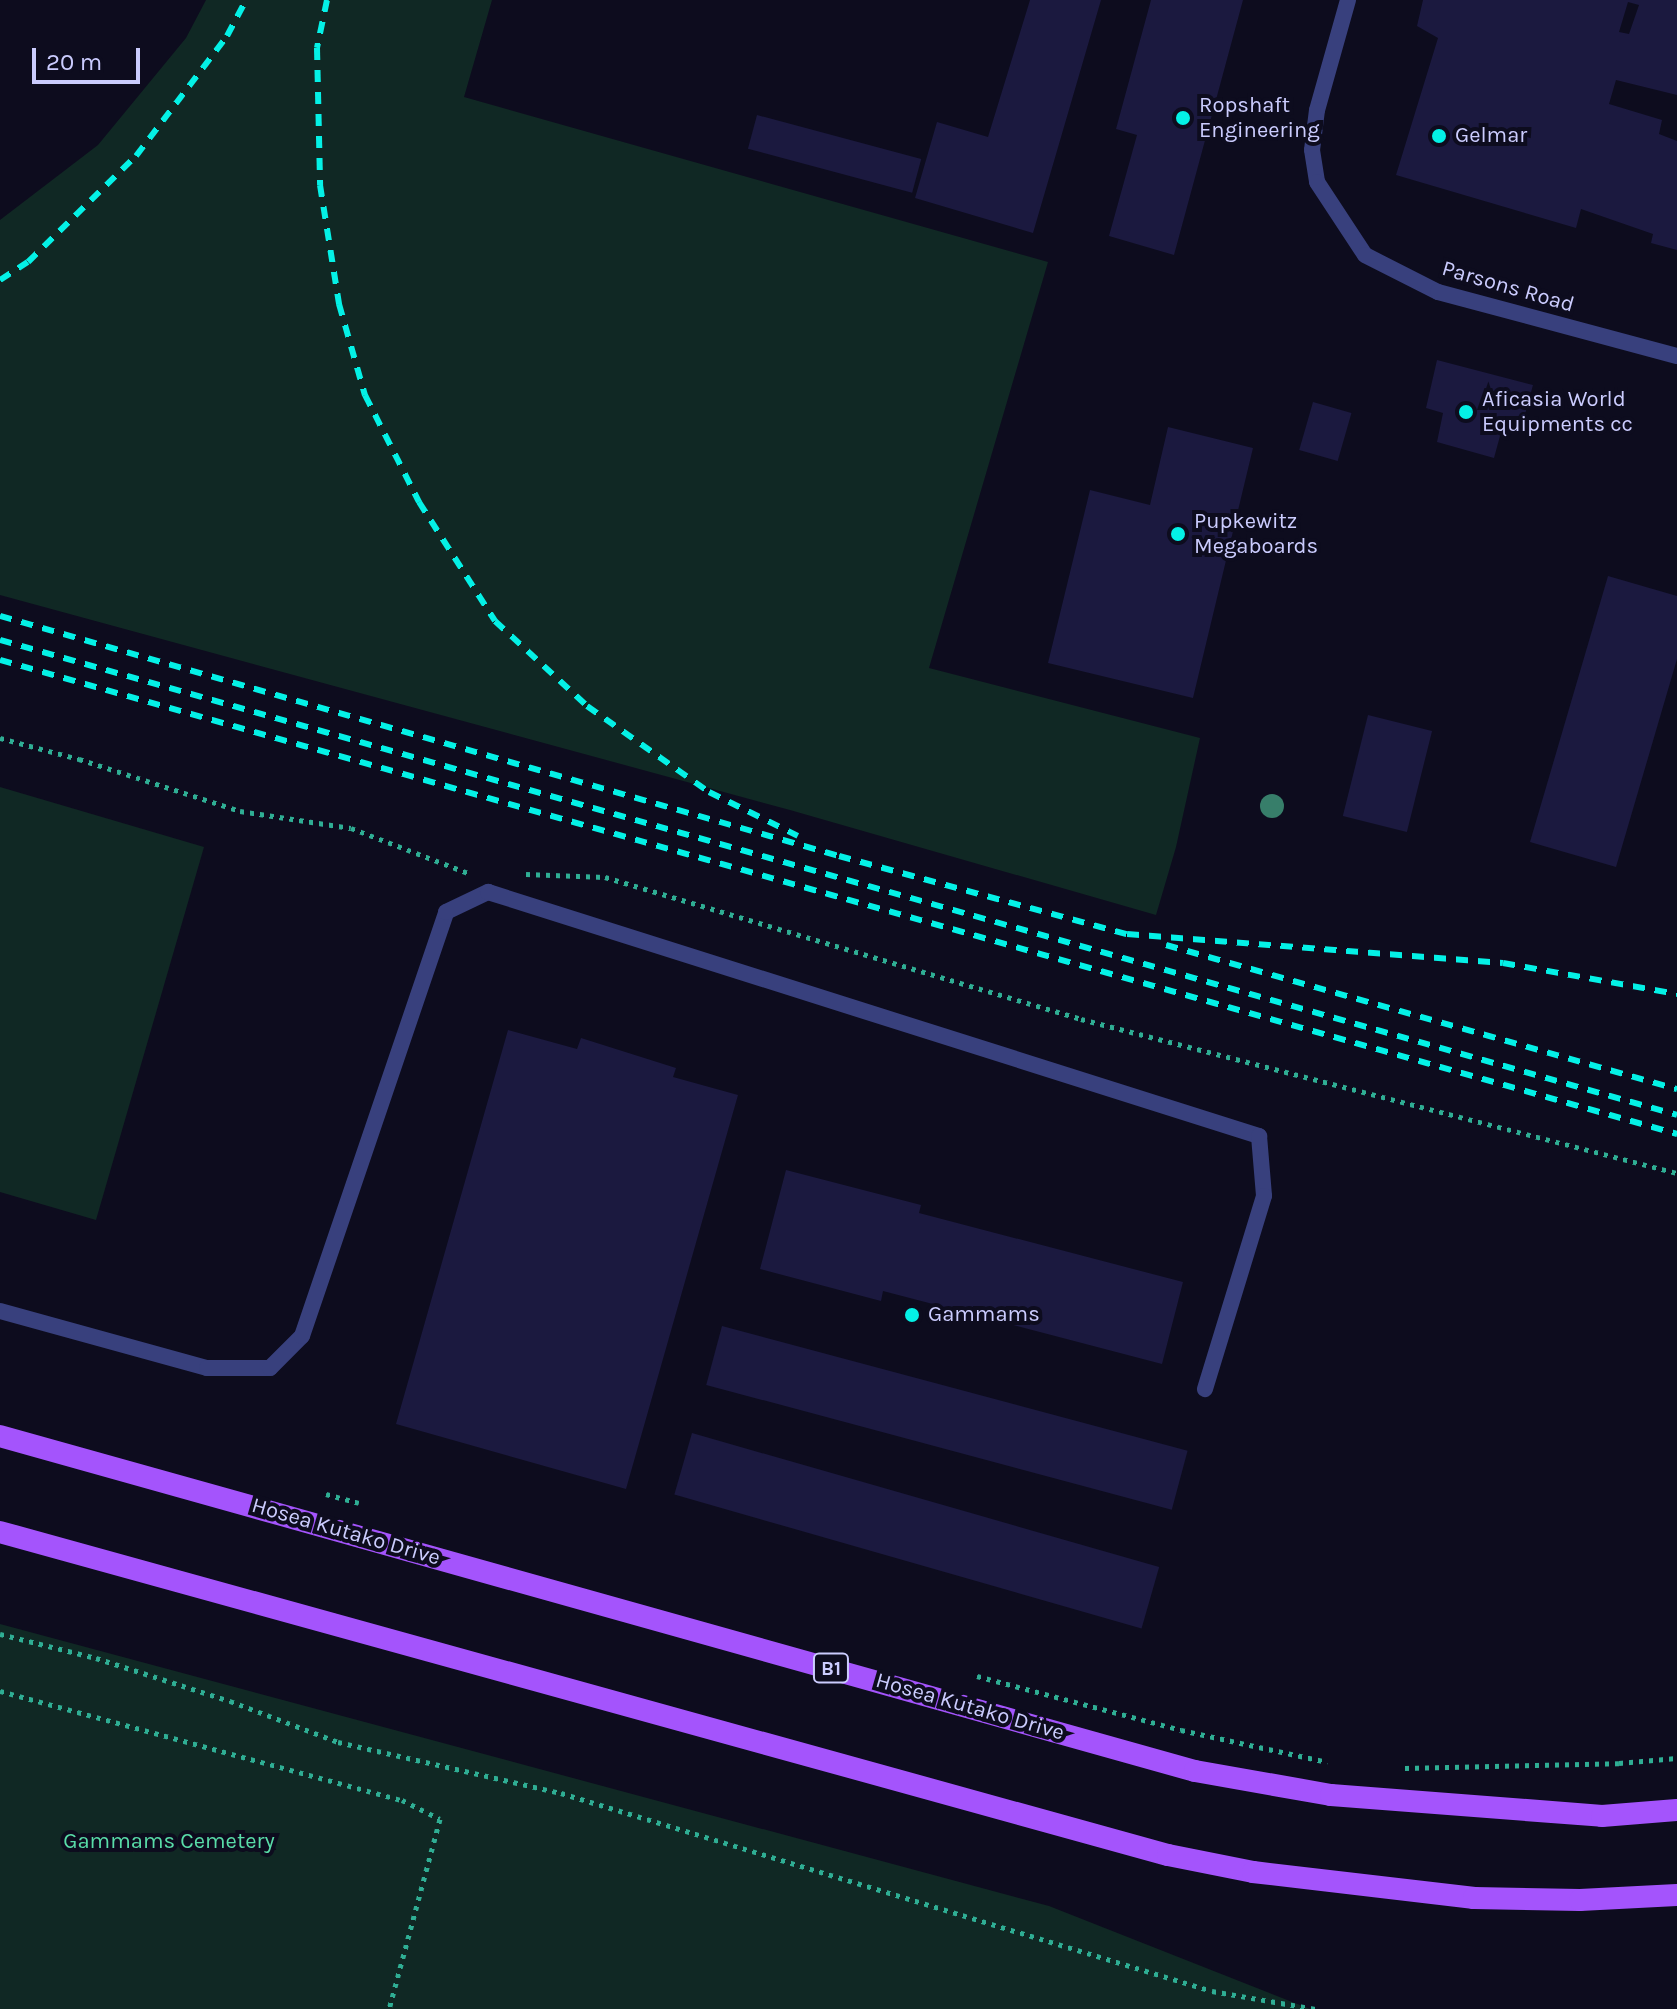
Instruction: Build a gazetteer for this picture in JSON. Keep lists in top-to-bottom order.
{
  "streets": {
    "main road": ["Hosea Kutako Drive", "B1"],
    "street": ["Parsons Road"]
  },
  "parks": ["Gammams Cemetery"],
  "places": [
    "Ropshaft Engineering",
    "Gelmar",
    "Aficasia World Equipments cc",
    "Pupkewitz Megaboards",
    "Gammams"
  ],
  "scale_bar": "20 m"
}
